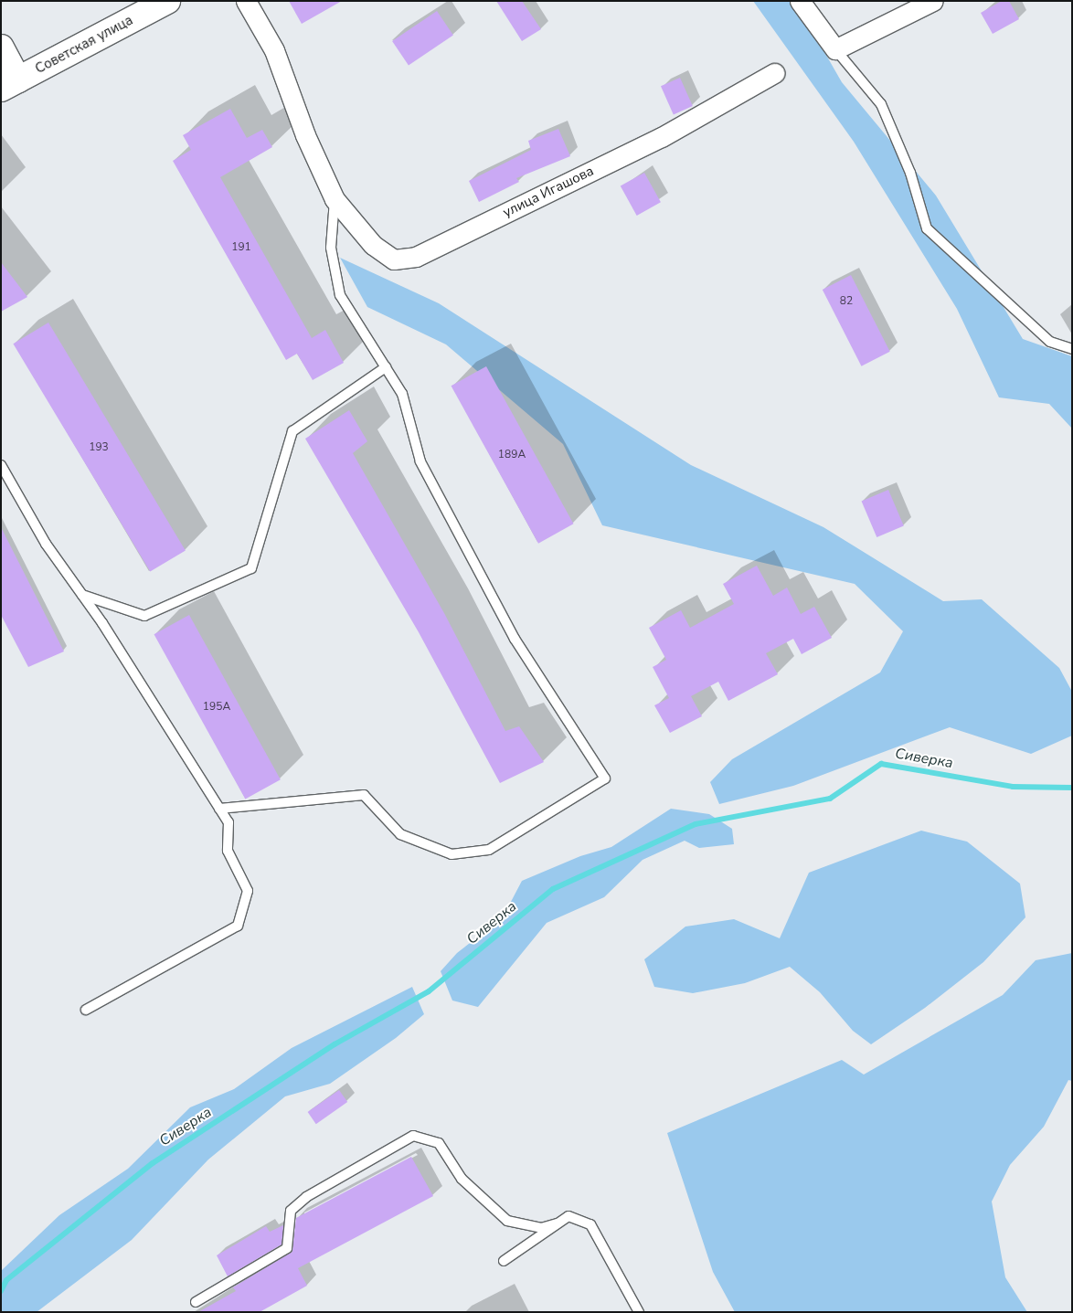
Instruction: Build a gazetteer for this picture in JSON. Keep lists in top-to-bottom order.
{
  "streets": {
    "main road": ["Советская улица"],
    "street": ["улица Игашова"]
  },
  "water": ["Сиверка"],
  "house_numbers": [
    "191",
    "82",
    "193",
    "189А",
    "195А"
  ]
}
